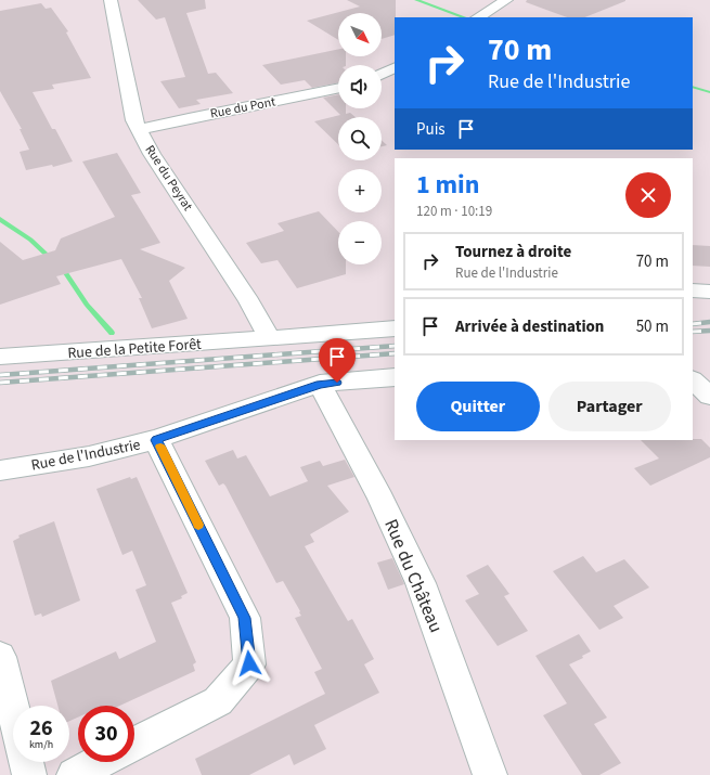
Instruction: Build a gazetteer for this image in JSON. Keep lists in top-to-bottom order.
{
  "streets": {
    "street": [
      "Rue du Pont",
      "Rue du Peyrat",
      "Rue de la Petite Forêt",
      "Rue de l'Industrie",
      "Rue du Château"
    ]
  },
  "crossings": [
    ["Rue du Pont", "Rue du Peyrat"],
    ["Rue du Peyrat", "Rue de la Petite Forêt"],
    ["Rue de l'Industrie", "Rue du Château"]
  ],
  "north": "bottom right",
  "page": {
    "map_buttons": ["+", "−"],
    "turn": ["70 m", "Rue de l'Industrie"],
    "then": "Puis",
    "heading": ["1 min", "120 m · 10:19"],
    "list": [
      {
        "name": "Tournez à droite",
        "note": "Rue de l'Industrie",
        "value": "70 m"
      },
      {
        "name": "Arrivée à destination",
        "value": "50 m"
      }
    ],
    "buttons": ["Quitter", "Partager"],
    "speed": "26 km/h",
    "limit": "30"
  }
}
